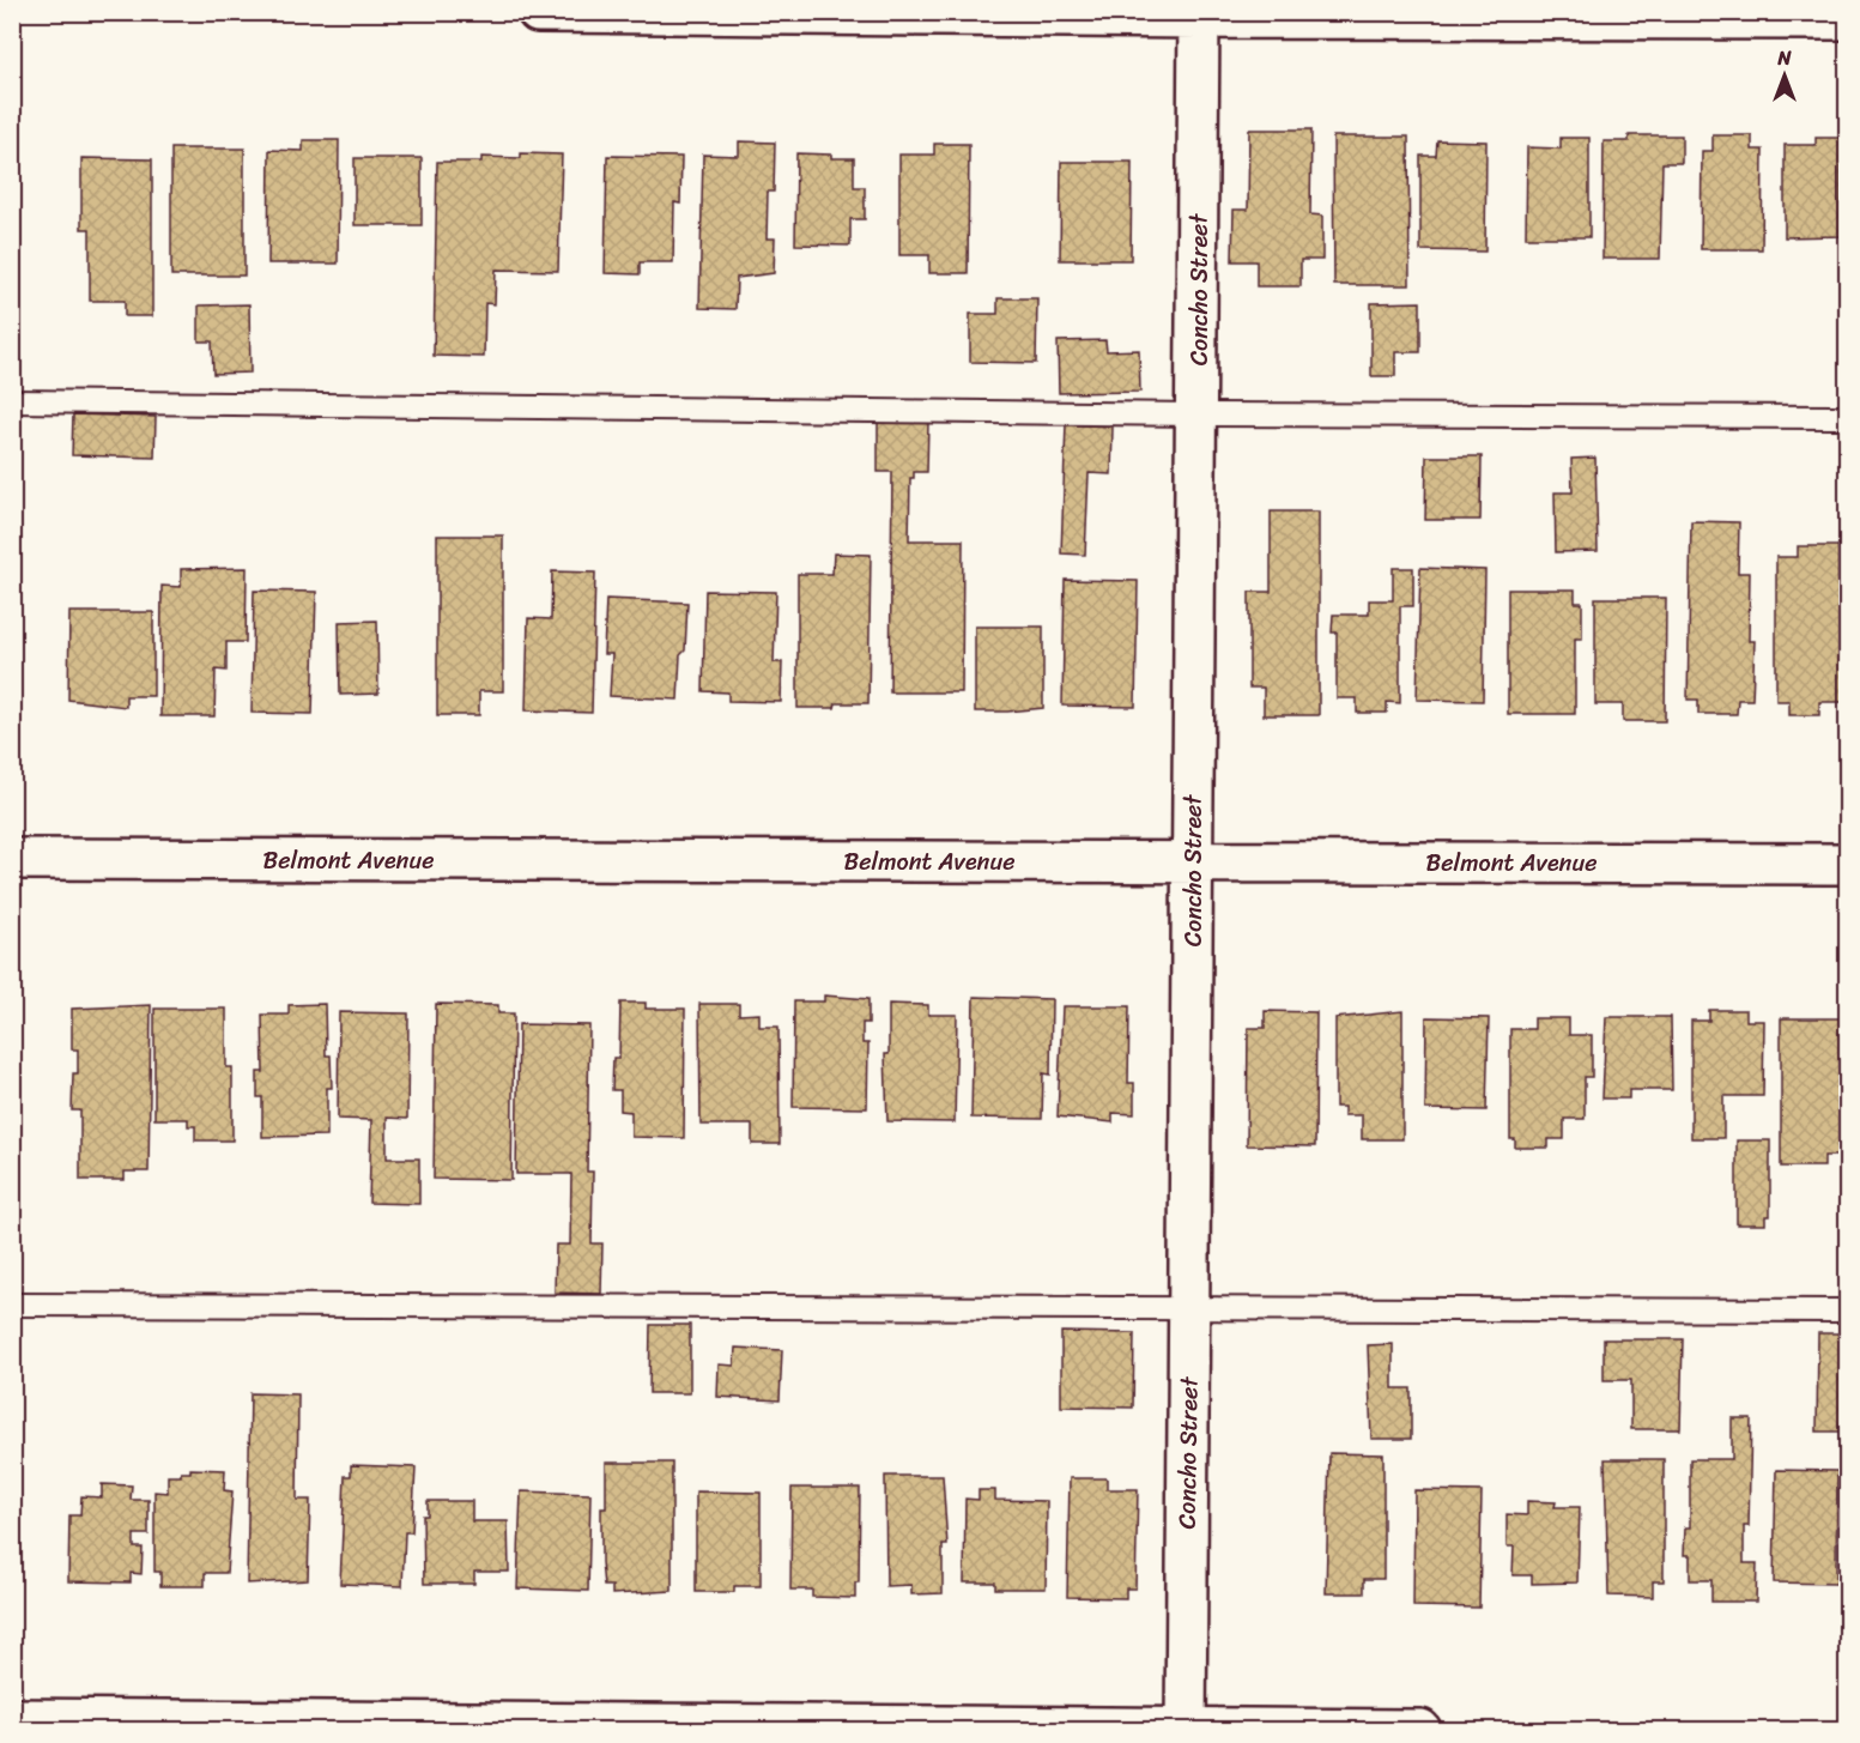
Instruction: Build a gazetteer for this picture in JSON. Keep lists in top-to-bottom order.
{
  "streets": {
    "street": ["Concho Street", "Belmont Avenue"]
  },
  "crossings": [
    ["Concho Street", "Belmont Avenue"]
  ],
  "north": "top"
}
